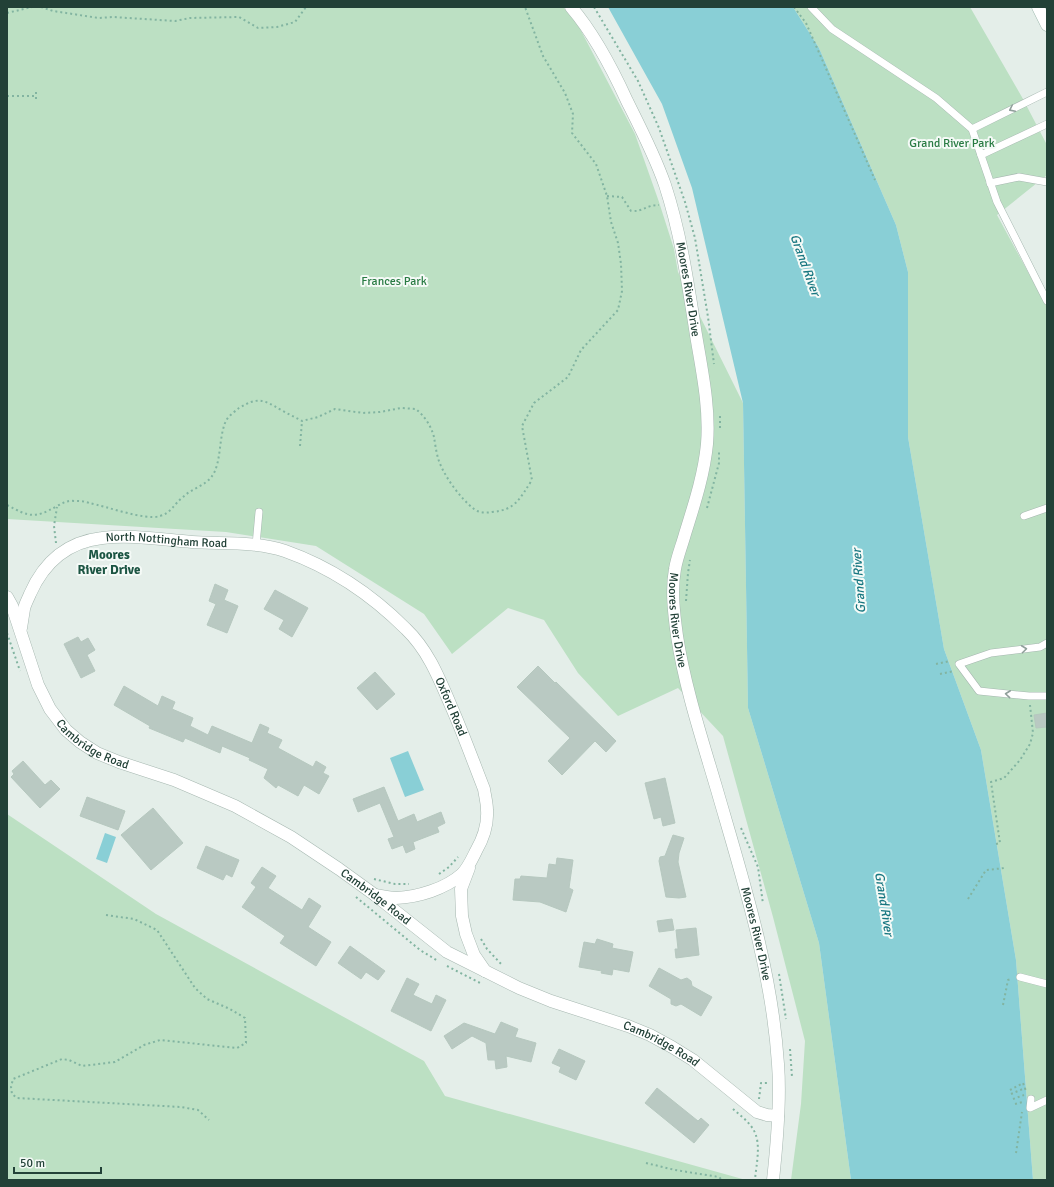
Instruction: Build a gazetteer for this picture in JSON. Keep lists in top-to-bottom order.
{
  "streets": {
    "street": [
      "Moores River Drive",
      "North Nottingham Road",
      "Oxford Road",
      "Cambridge Road"
    ]
  },
  "crossings": [
    ["Moores River Drive", "Cambridge Road"],
    ["North Nottingham Road", "Oxford Road"],
    ["North Nottingham Road", "Cambridge Road"],
    ["Oxford Road", "Cambridge Road"]
  ],
  "districts": ["Moores River Drive"],
  "water": ["Grand River"],
  "parks": ["Grand River Park", "Frances Park"],
  "scale_bar": "50 m"
}
